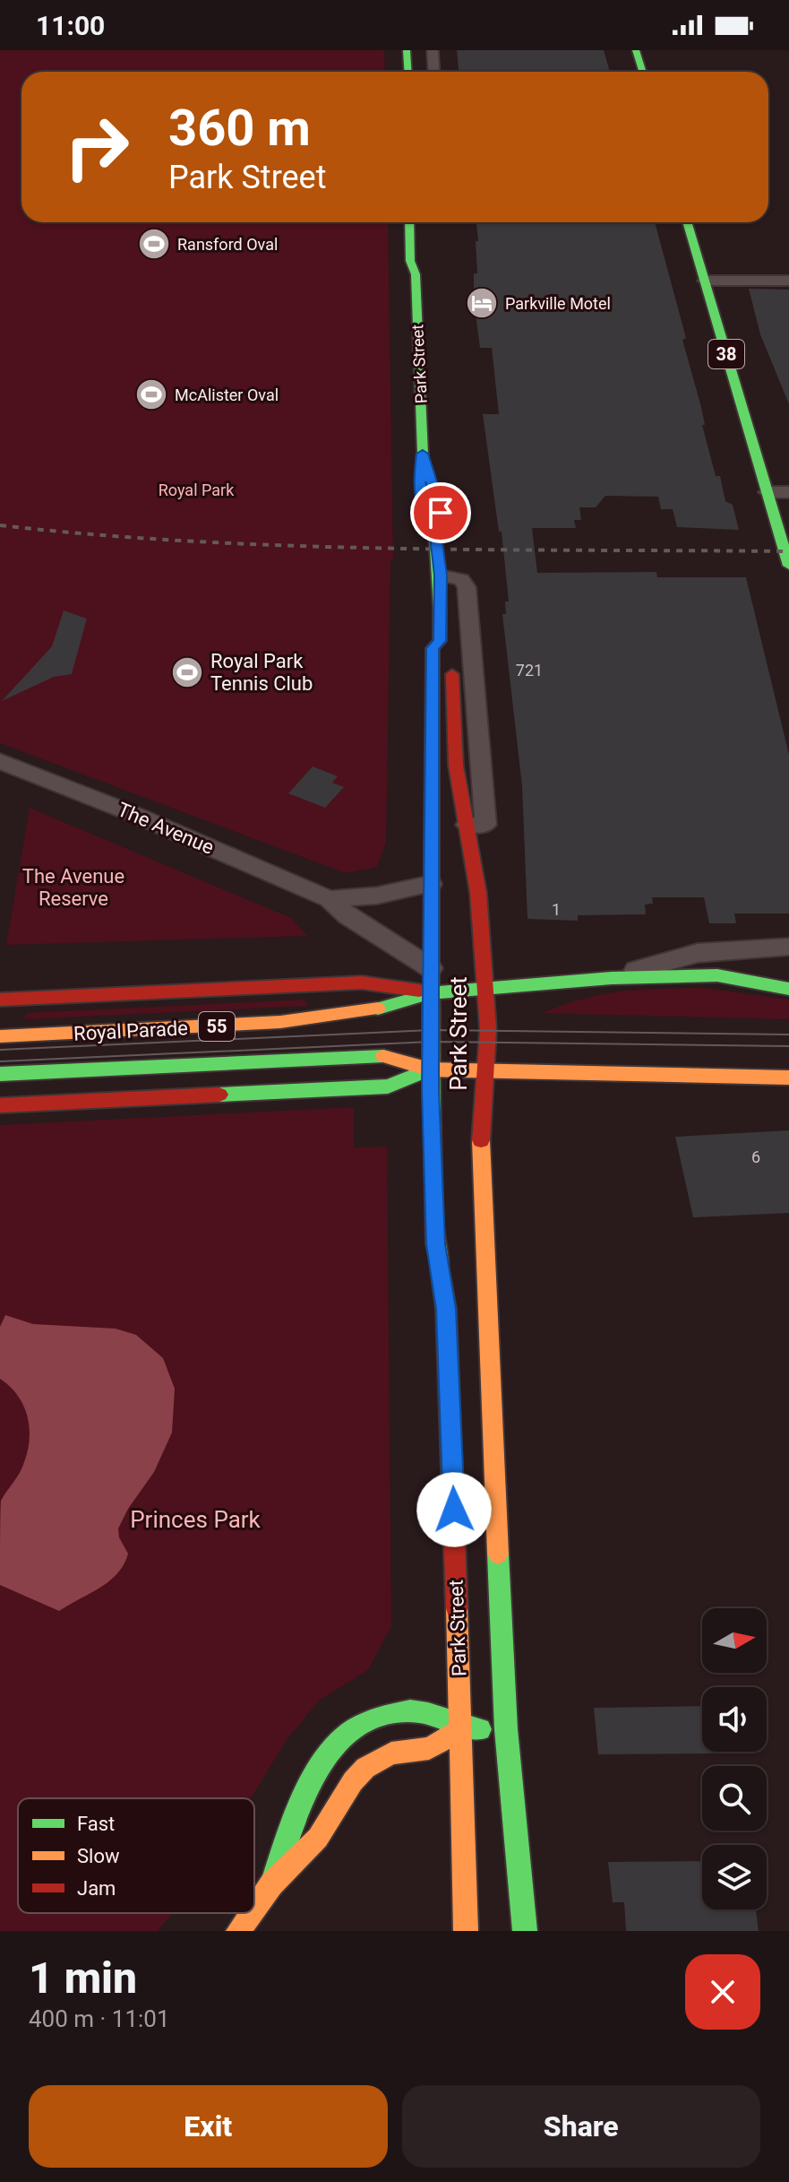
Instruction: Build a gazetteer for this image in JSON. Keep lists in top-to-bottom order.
{
  "streets": {
    "main road": [
      "38",
      "Park Street",
      "55",
      "Royal Parade"
    ],
    "street": ["The Avenue"]
  },
  "crossings": [
    ["Park Street", "The Avenue"],
    ["Park Street", "Royal Parade"]
  ],
  "parks": ["Royal Park", "The Avenue Reserve", "Princes Park"],
  "places": {
    "sports": ["Ransford Oval", "McAlister Oval", "Royal Park Tennis Club"],
    "hotel": ["Parkville Motel"]
  },
  "house_numbers": ["721", "1", "6"],
  "legend": ["Fast", "Slow", "Jam"],
  "north": "right",
  "page": {
    "status": "11:00",
    "turn": ["360 m", "Park Street"],
    "heading": ["1 min", "400 m · 11:01"],
    "buttons": ["Exit", "Share"]
  }
}
